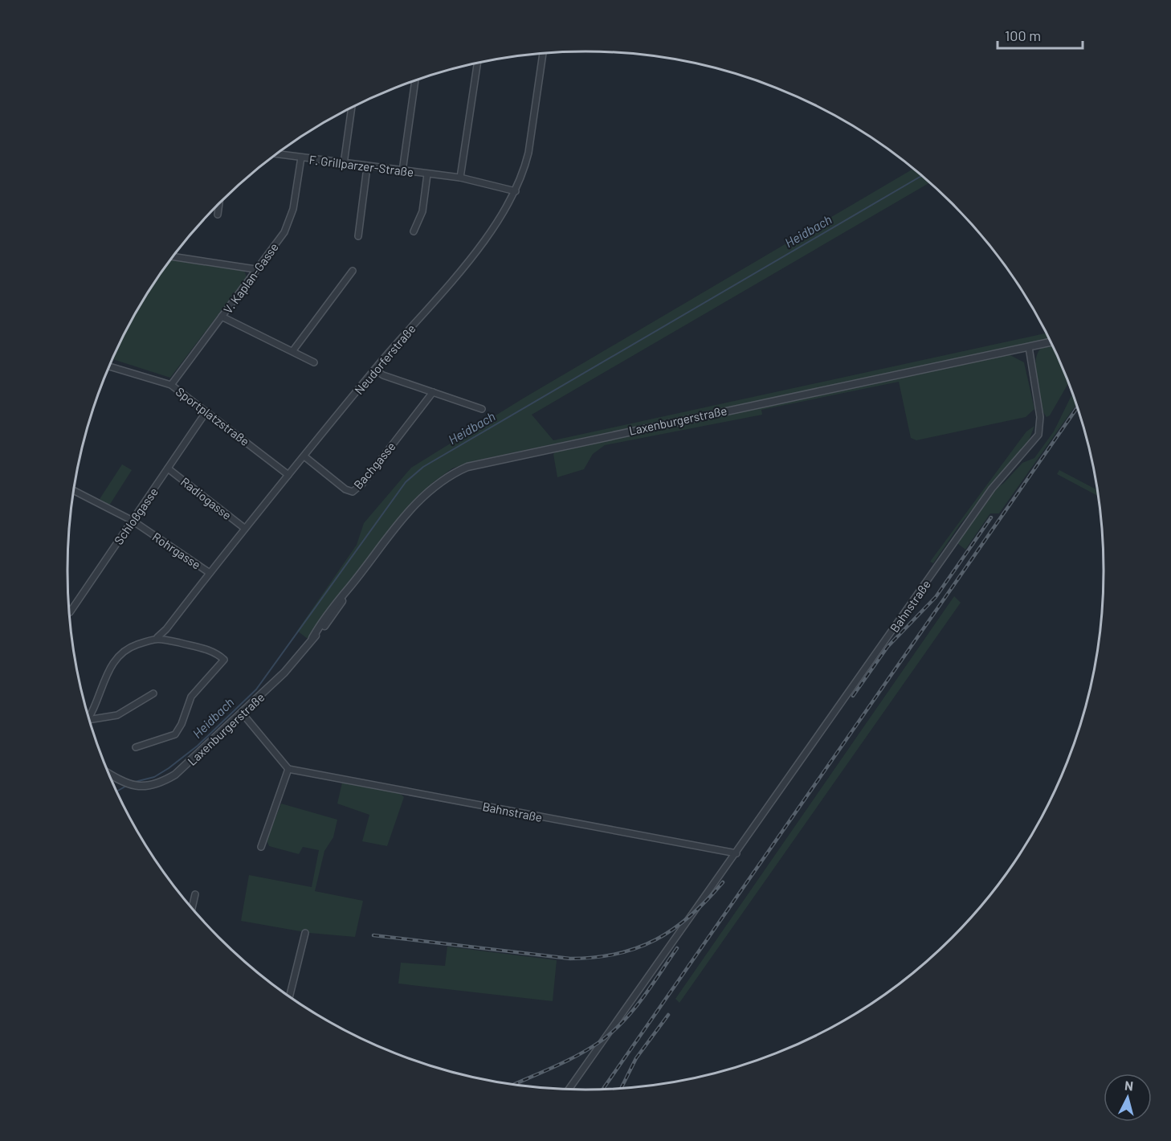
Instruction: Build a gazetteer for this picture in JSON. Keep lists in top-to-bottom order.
{
  "streets": {
    "street": [
      "F. Grillparzer-Straße",
      "V. Kaplan-Gasse",
      "Neudorferstraße",
      "Sportplatzstraße",
      "Laxenburgerstraße",
      "Bachgasse",
      "Radiogasse",
      "Schloßgasse",
      "Rohrgasse",
      "Bahnstraße"
    ]
  },
  "crossings": [
    ["F. Grillparzer-Straße", "V. Kaplan-Gasse"],
    ["F. Grillparzer-Straße", "Neudorferstraße"],
    ["V. Kaplan-Gasse", "Sportplatzstraße"],
    ["Neudorferstraße", "Sportplatzstraße"],
    ["Neudorferstraße", "Bachgasse"],
    ["Neudorferstraße", "Radiogasse"],
    ["Neudorferstraße", "Rohrgasse"],
    ["Sportplatzstraße", "Schloßgasse"],
    ["Laxenburgerstraße", "Bahnstraße"],
    ["Radiogasse", "Schloßgasse"],
    ["Schloßgasse", "Rohrgasse"]
  ],
  "water": ["Heidbach"],
  "scale_bar": "100 m",
  "north": "top"
}
